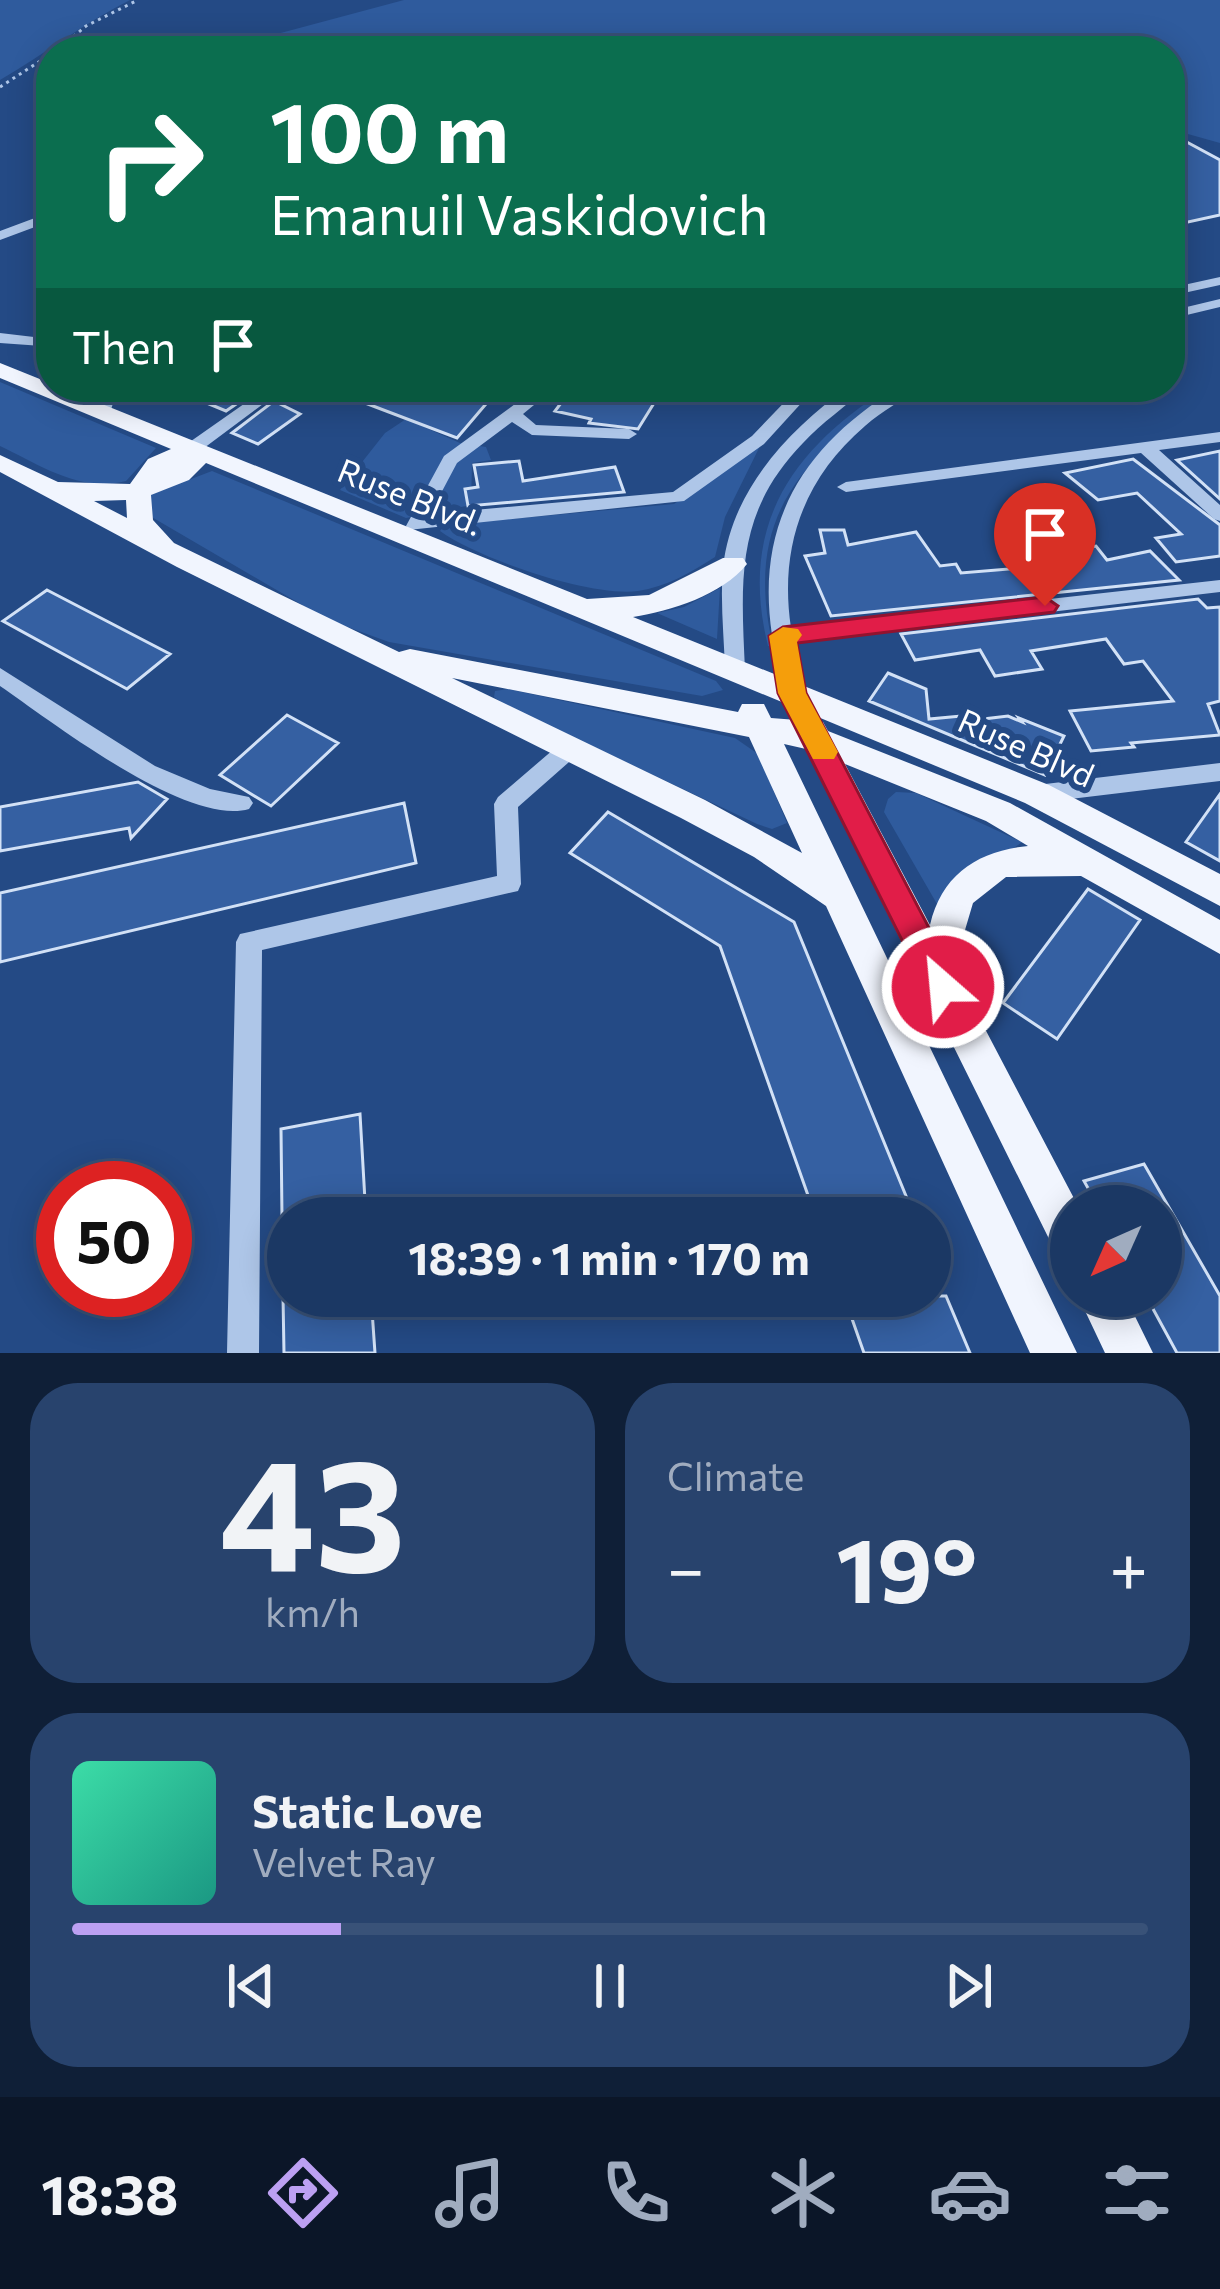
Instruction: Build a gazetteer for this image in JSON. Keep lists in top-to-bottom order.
{
  "streets": {
    "main road": ["Ruse Blvd.", "Ruse Blvd"]
  },
  "crossings": [
    ["Ruse Blvd.", "Ruse Blvd"]
  ],
  "north": "bottom left",
  "page": {
    "turn": ["100 m", "Emanuil Vaskidovich"],
    "then": "Then",
    "limit": "50",
    "trip": "18:39 · 1 min · 170 m",
    "tile": [
      ["43", "km/h"],
      "Climate"
    ],
    "heat": ["−", "19°", "+"],
    "song": ["Static Love", "Velvet Ray"],
    "tabs": "18:38"
  }
}
